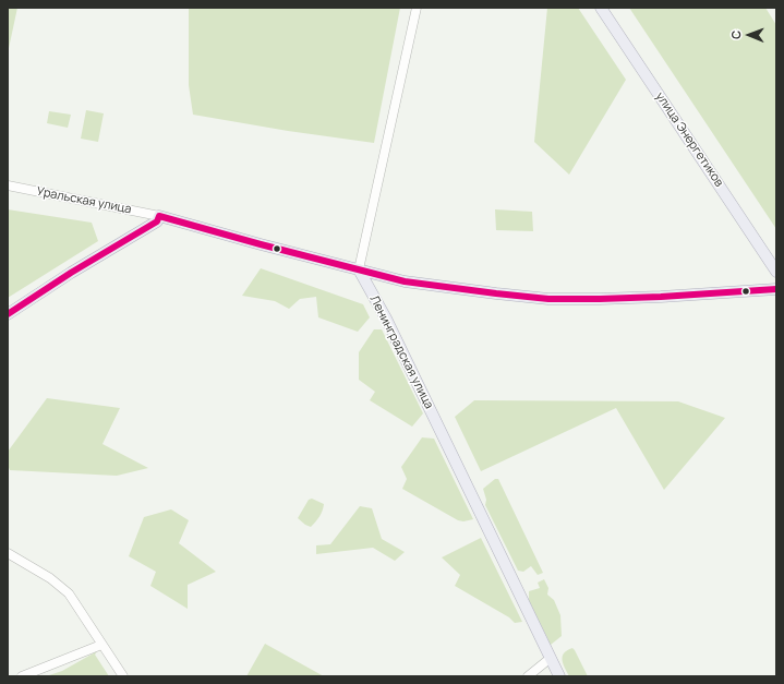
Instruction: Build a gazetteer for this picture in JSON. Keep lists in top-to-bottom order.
{
  "streets": {
    "main road": ["улица Энергетиков", "Ленинградская улица"],
    "street": ["Уральская улица"]
  },
  "north": "left"
}
